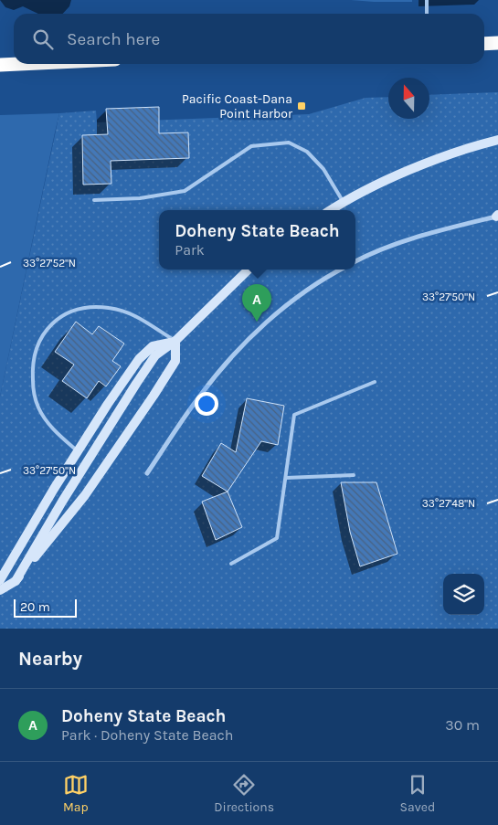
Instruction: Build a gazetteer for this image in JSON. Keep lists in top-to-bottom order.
{
  "places": {
    "transit": ["Pacific Coast-Dana Point Harbor"]
  },
  "scale_bar": "20 m",
  "north": "top",
  "page": {
    "search": "Search here",
    "popup": ["Doheny State Beach", "Park"],
    "pins": "A",
    "scale": "20 m",
    "heading": "Nearby",
    "list": [
      {
        "mark": "A",
        "name": "Doheny State Beach",
        "note": "Park · Doheny State Beach",
        "value": "30 m"
      }
    ],
    "nav": ["Map", "Directions", "Saved"]
  },
  "coordinates": ["33°27'52\"N", "33°27'50\"N", "33°27'48\"N"]
}
